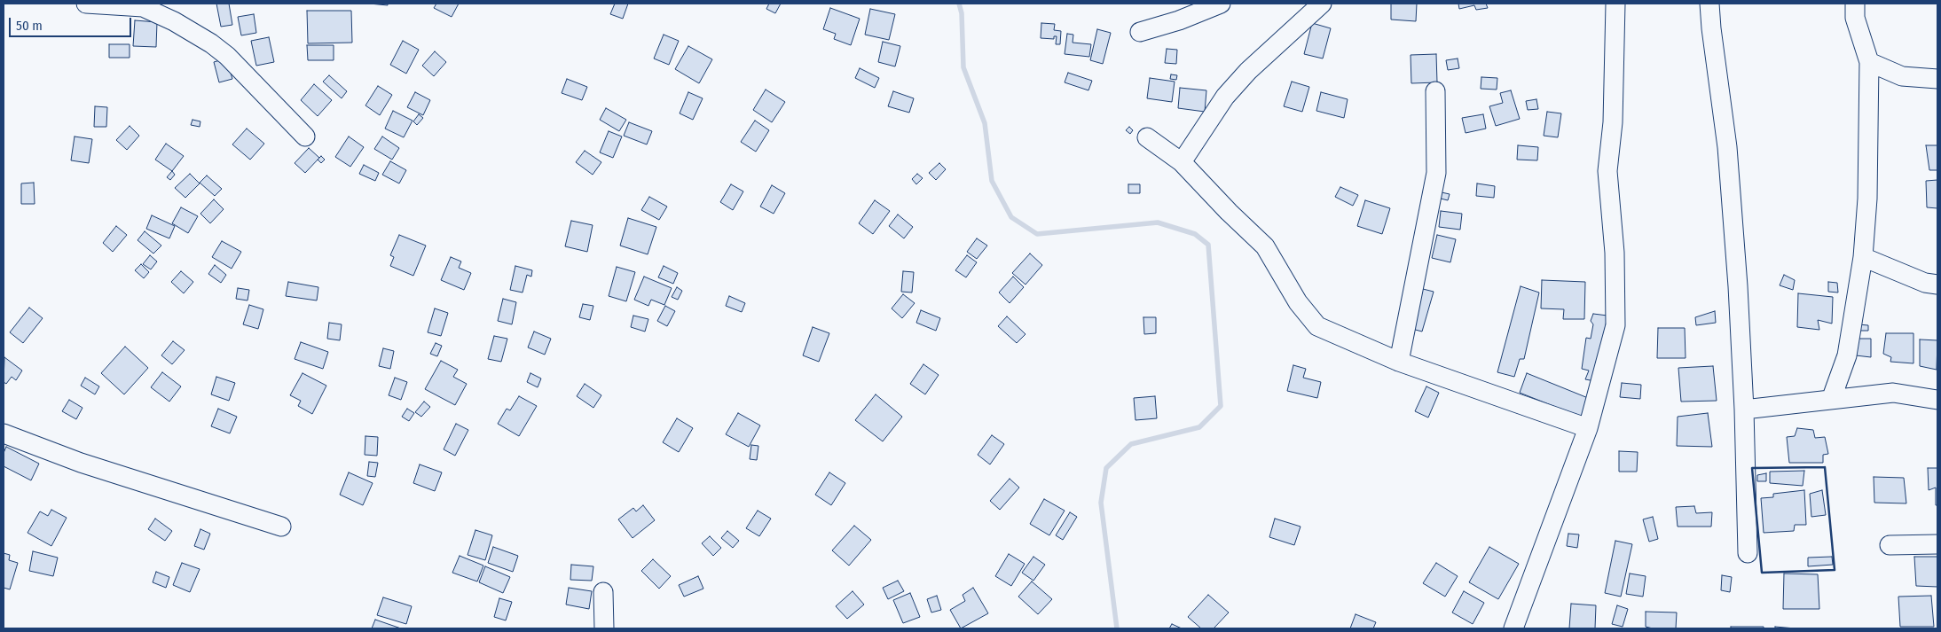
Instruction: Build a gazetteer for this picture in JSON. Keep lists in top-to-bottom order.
{
  "scale_bar": "50 m"
}
